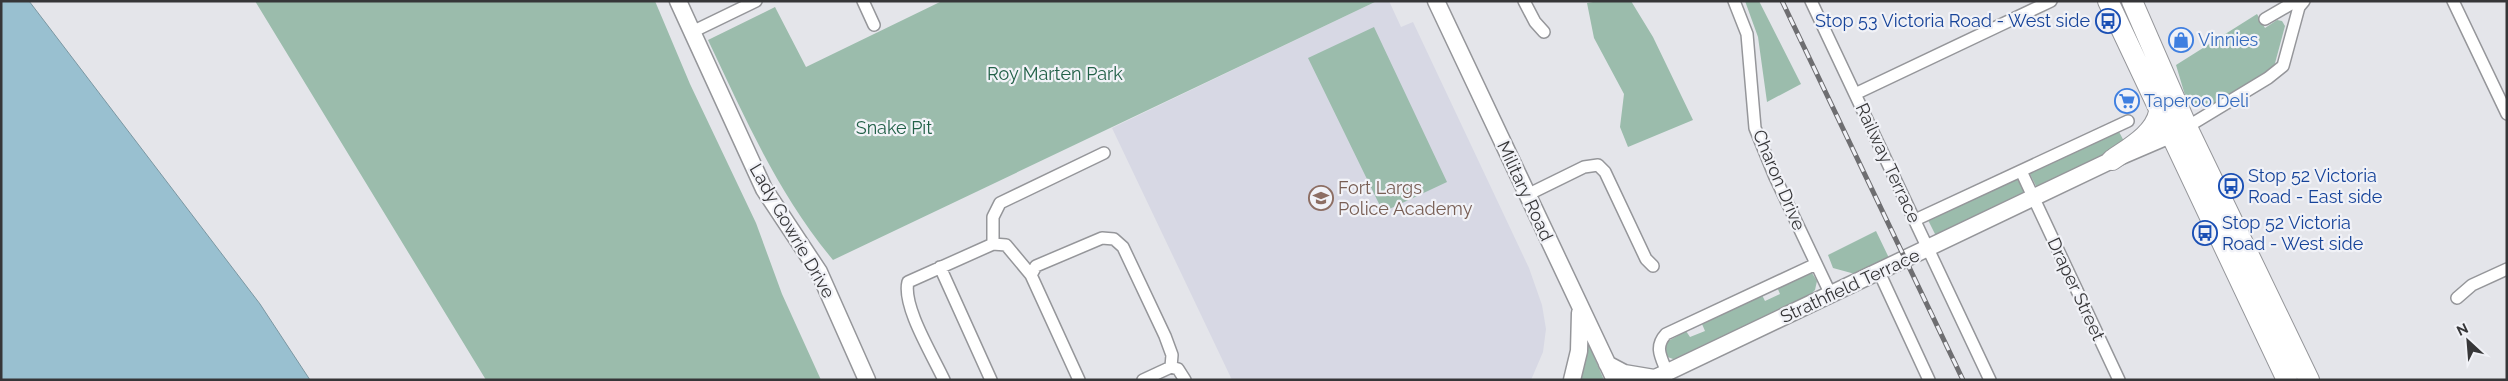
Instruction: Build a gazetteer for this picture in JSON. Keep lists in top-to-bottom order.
{
  "streets": {
    "main road": ["Military Road", "Lady Gowrie Drive", "Strathfield Terrace"],
    "street": ["Railway Terrace", "Charon Drive", "Draper Street"]
  },
  "crossings": [
    ["Railway Terrace", "Strathfield Terrace"],
    ["Charon Drive", "Strathfield Terrace"],
    ["Strathfield Terrace", "Draper Street"]
  ],
  "parks": ["Roy Marten Park", "Snake Pit"],
  "places": {
    "bus stop": ["Stop 53 Victoria Road - West side", "Stop 52 Victoria Road - East side", "Stop 52 Victoria Road - West side"],
    "shop": ["Vinnies"],
    "supermarket": ["Taperoo Deli"],
    "school or university": ["Fort Largs Police Academy"]
  },
  "north": "top left"
}
